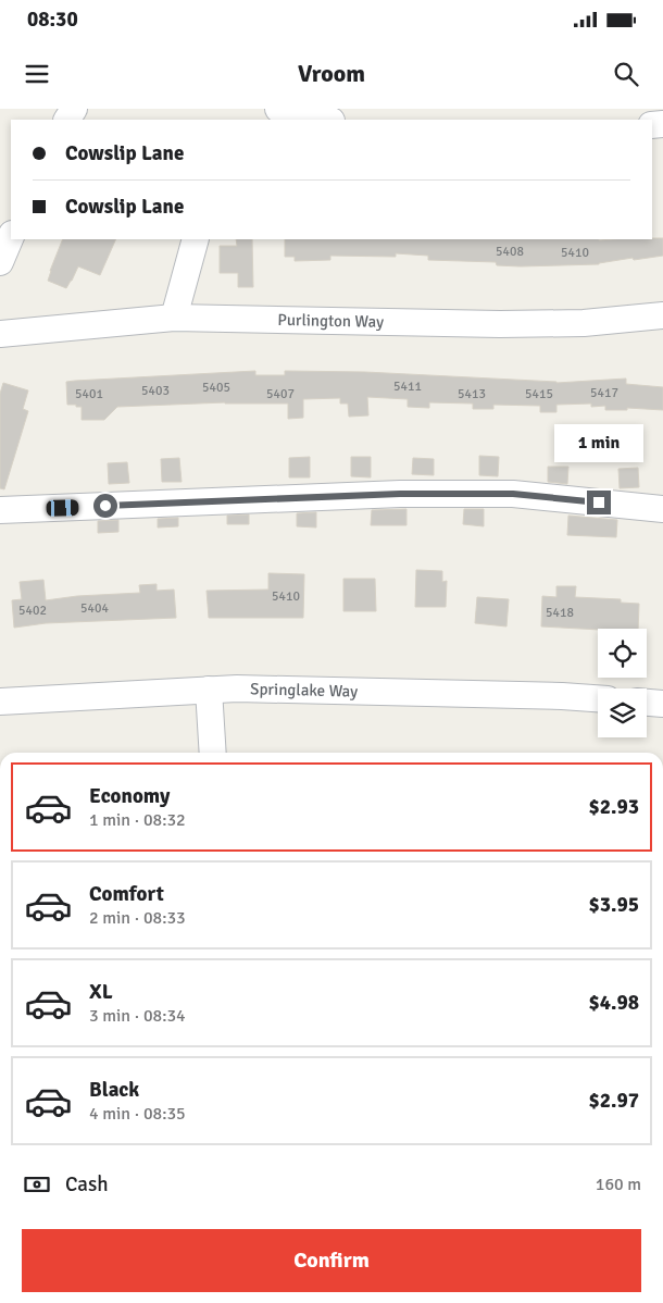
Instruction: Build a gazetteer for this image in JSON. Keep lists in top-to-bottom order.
{
  "streets": {
    "street": ["Purlington Way", "Springlake Way"]
  },
  "house_numbers": [
    "5408",
    "5410",
    "5411",
    "5405",
    "5403",
    "5417",
    "5401",
    "5407",
    "5413",
    "5415",
    "5410",
    "5404",
    "5402",
    "5418"
  ],
  "page": {
    "status": "08:30",
    "header": "Vroom",
    "banner": ["Cowslip Lane", "Cowslip Lane"],
    "bubble": "1 min",
    "list": [
      {
        "name": "Economy",
        "note": "1 min · 08:32",
        "value": "$2.93"
      },
      {
        "name": "Comfort",
        "note": "2 min · 08:33",
        "value": "$3.95"
      },
      {
        "name": "XL",
        "note": "3 min · 08:34",
        "value": "$4.98"
      },
      {
        "name": "Black",
        "note": "4 min · 08:35",
        "value": "$2.97"
      }
    ],
    "pay": ["Cash", "160 m"],
    "buttons": "Confirm"
  }
}
